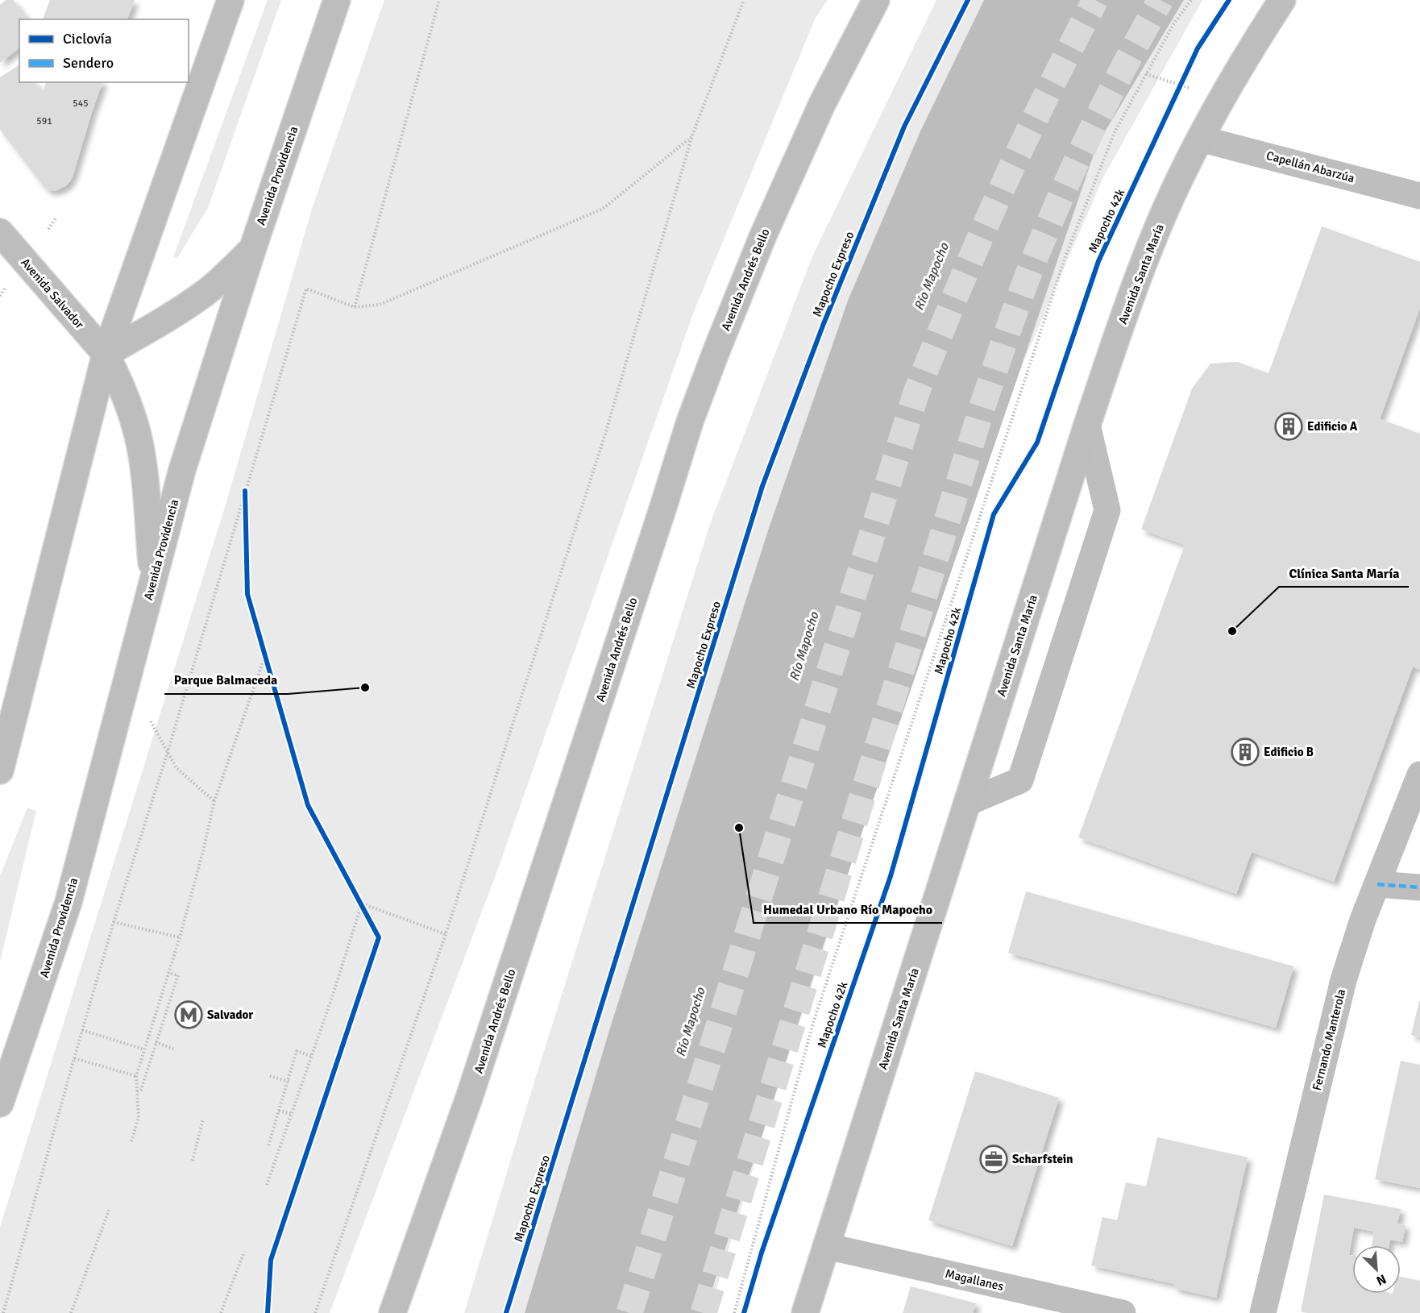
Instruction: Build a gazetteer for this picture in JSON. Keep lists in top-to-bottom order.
{
  "streets": {
    "main road": [
      "Avenida Providencia",
      "Avenida Santa María",
      "Avenida Andrés Bello",
      "Avenida Salvador"
    ],
    "street": ["Capellán Abarzúa", "Fernando Manterola", "Magallanes"],
    "cycle path": ["Mapocho 42k", "Mapocho Expreso"]
  },
  "crossings": [
    ["Capellán Abarzúa", "Avenida Santa María"],
    ["Avenida Providencia", "Avenida Salvador"],
    ["Avenida Santa María", "Magallanes"]
  ],
  "water": ["Río Mapocho"],
  "places": {
    "building": ["Edificio A", "Edificio B"],
    "other": ["Clínica Santa María", "Parque Balmaceda", "Humedal Urbano Río Mapocho"],
    "metro station": ["Salvador"],
    "office": ["Scharfstein"]
  },
  "house_numbers": ["545", "591"],
  "legend": ["Ciclovía", "Sendero"],
  "north": "bottom right"
}
